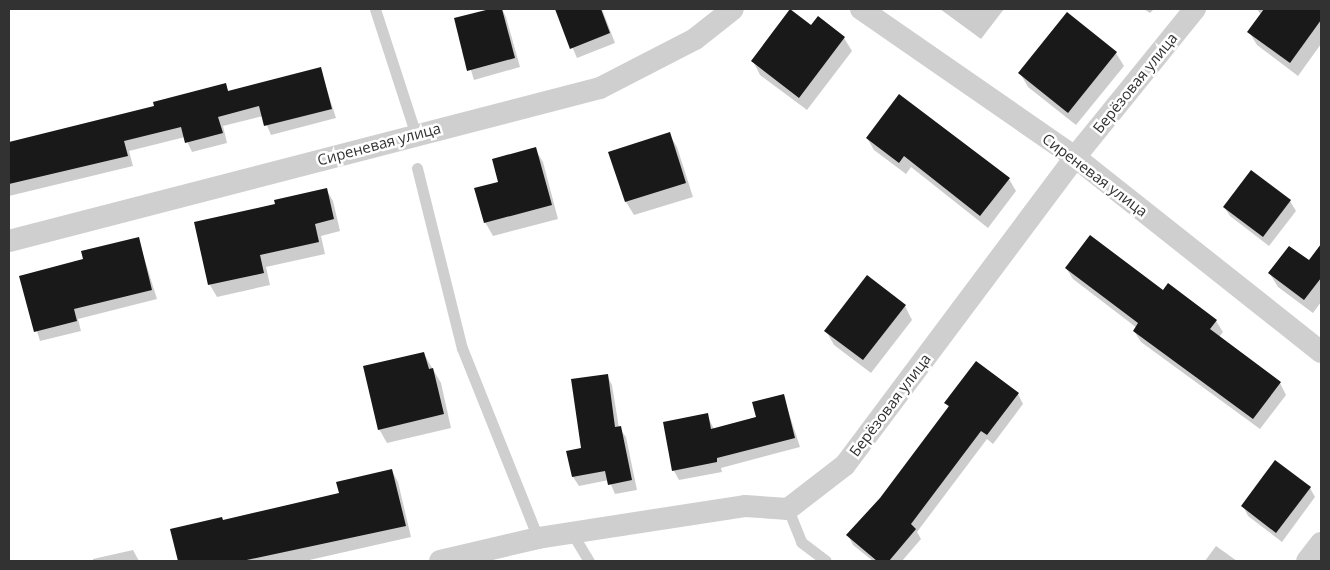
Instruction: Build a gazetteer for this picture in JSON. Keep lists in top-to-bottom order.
{
  "streets": {
    "street": ["Берёзовая улица", "Сиреневая улица"]
  },
  "crossings": [
    ["Берёзовая улица", "Сиреневая улица"]
  ]
}
